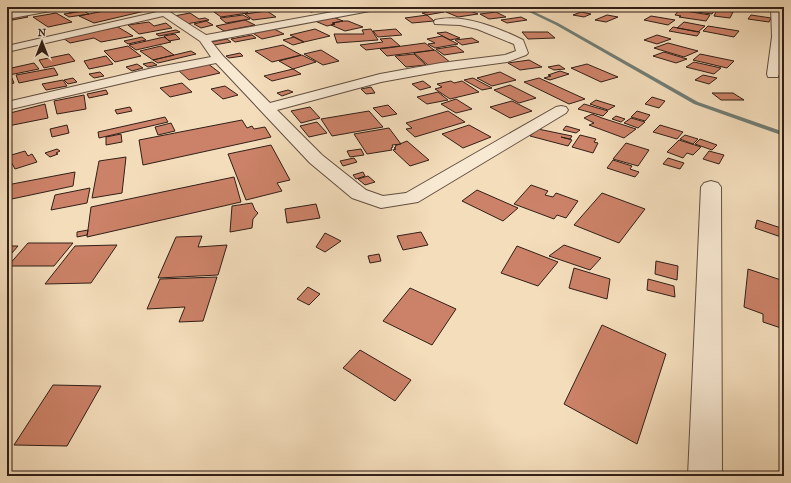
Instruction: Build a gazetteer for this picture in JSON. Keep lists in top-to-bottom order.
{
  "north": "top"
}
